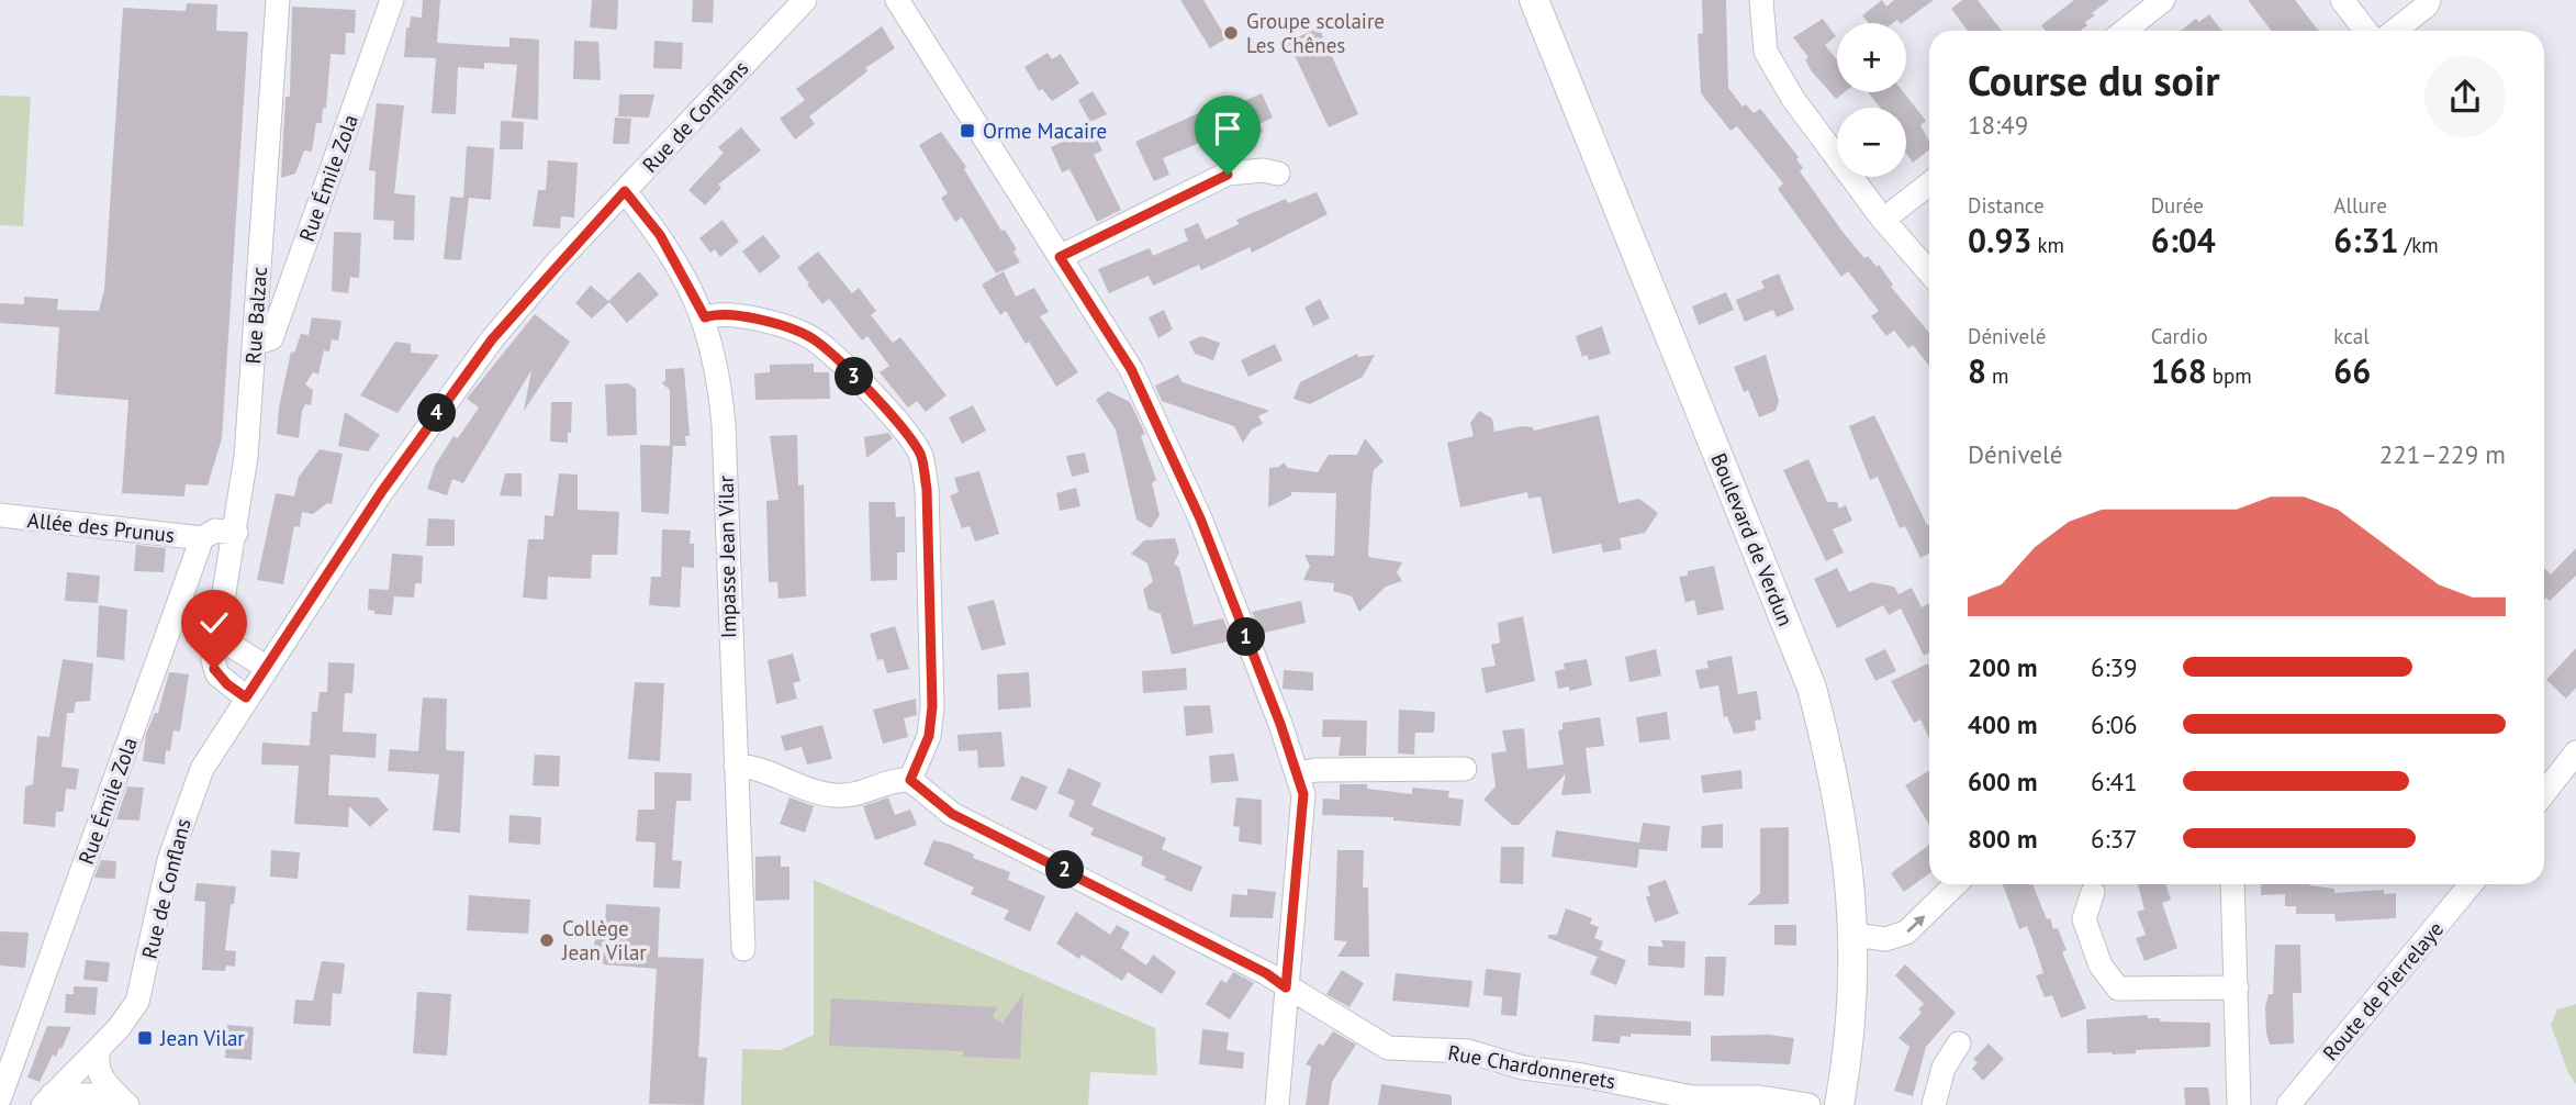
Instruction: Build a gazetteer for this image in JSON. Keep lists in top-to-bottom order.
{
  "streets": {
    "main road": ["Boulevard de Verdun"],
    "street": [
      "Rue de Conflans",
      "Rue Émile Zola",
      "Rue Balzac",
      "Allée des Prunus",
      "Impasse Jean Vilar",
      "Route de Pierrelaye",
      "Rue Chardonnerets"
    ]
  },
  "crossings": [
    ["Rue de Conflans", "Rue Balzac"],
    ["Rue de Conflans", "Impasse Jean Vilar"],
    ["Rue Émile Zola", "Rue Balzac"],
    ["Rue Émile Zola", "Allée des Prunus"]
  ],
  "places": {
    "other": ["Groupe scolaire Les Chênes", "Collège Jean Vilar"],
    "transit": ["Orme Macaire", "Jean Vilar"]
  },
  "page": {
    "map_buttons": ["+", "−"],
    "heading": ["Course du soir", "18:49"],
    "stats": [
      ["Distance", "0.93 km"],
      ["Durée", "6:04"],
      ["Allure", "6:31 /km"],
      ["Dénivelé", "8 m"],
      ["Cardio", "168 bpm"],
      ["kcal", "66"]
    ],
    "pins": [
      "3",
      "4",
      "1",
      "2"
    ],
    "chart": ["Dénivelé", "221–229 m"],
    "list": [
      {
        "name": "200 m",
        "note": "6:39"
      },
      {
        "name": "400 m",
        "note": "6:06"
      },
      {
        "name": "600 m",
        "note": "6:41"
      },
      {
        "name": "800 m",
        "note": "6:37"
      }
    ]
  }
}
